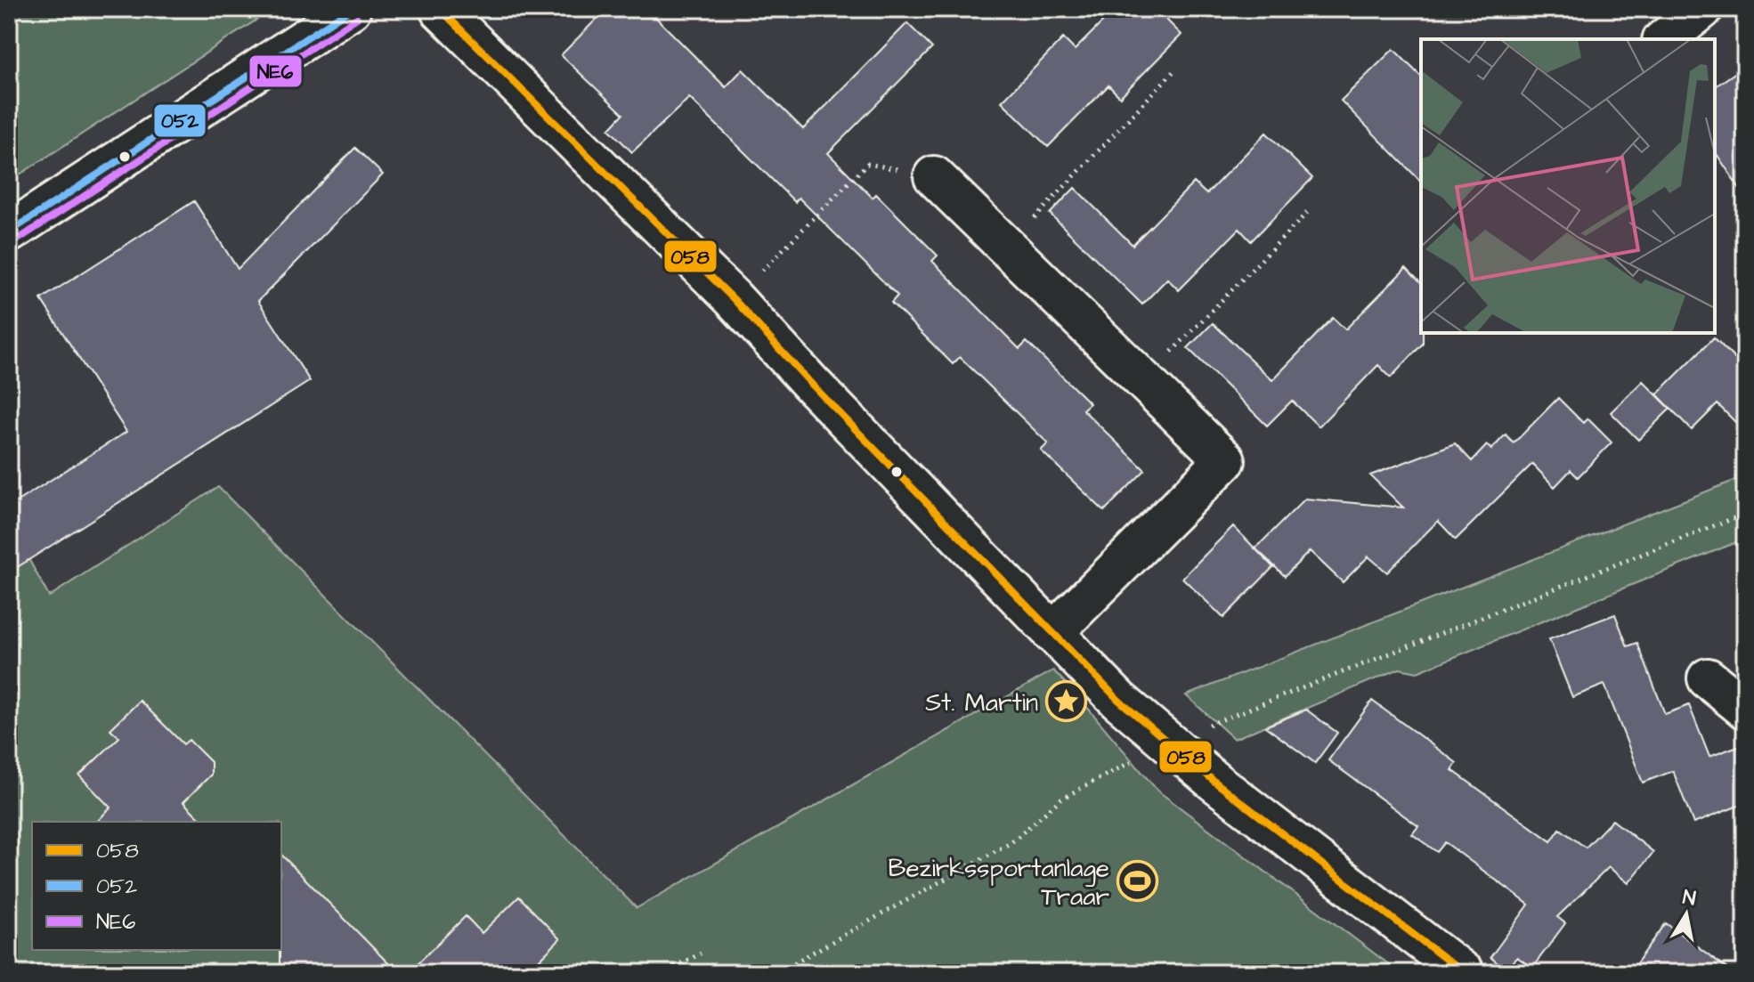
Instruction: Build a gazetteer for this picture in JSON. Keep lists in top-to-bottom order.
{
  "places": {
    "place": ["St. Martin"],
    "sports": ["Bezirkssportanlage Traar"]
  },
  "lines": ["transit line 058", "transit line 052", "transit line NE6"],
  "legend": ["058", "052", "NE6"],
  "north": "top"
}
